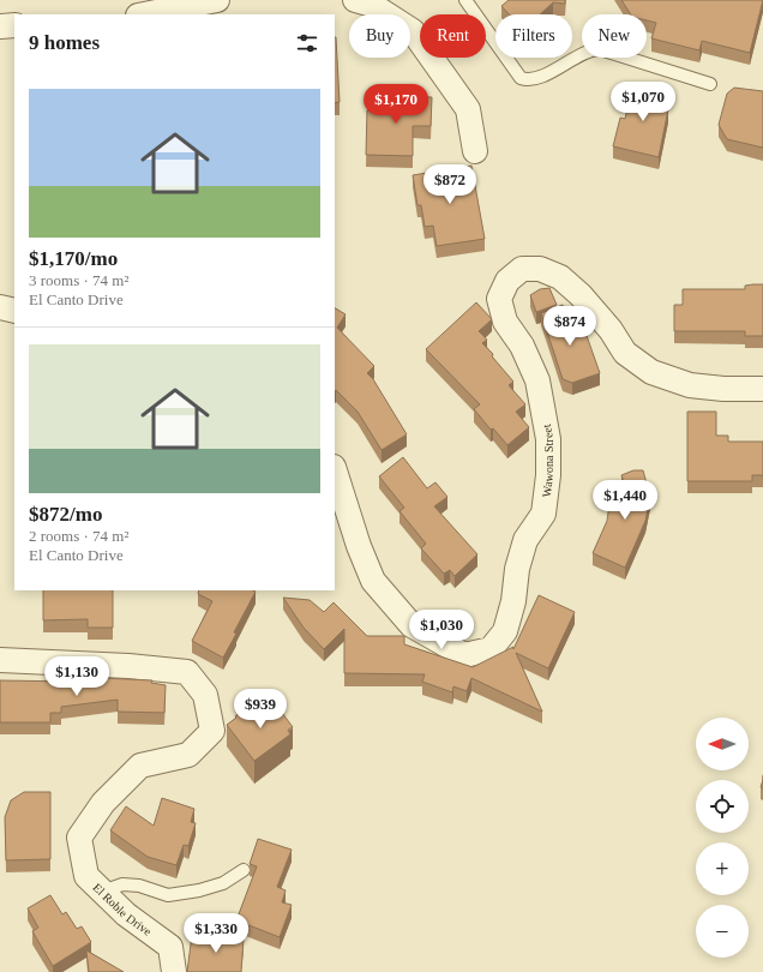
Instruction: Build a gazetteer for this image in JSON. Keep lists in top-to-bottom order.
{
  "streets": {
    "street": ["Wawona Street", "El Roble Drive"]
  },
  "north": "left",
  "page": {
    "chip": [
      "Buy",
      "Rent",
      "Filters",
      "New"
    ],
    "heading": "9 homes",
    "list": [
      {
        "name": "$1,170/mo",
        "note": "3 rooms · 74 m² · El Canto Drive"
      },
      {
        "name": "$872/mo",
        "note": "2 rooms · 74 m² · El Canto Drive"
      }
    ],
    "price": [
      "$1,070",
      "$1,170",
      "$872",
      "$874",
      "$1,440",
      "$1,030",
      "$1,130",
      "$939",
      "$1,330"
    ],
    "map_buttons": ["+", "−"]
  }
}
